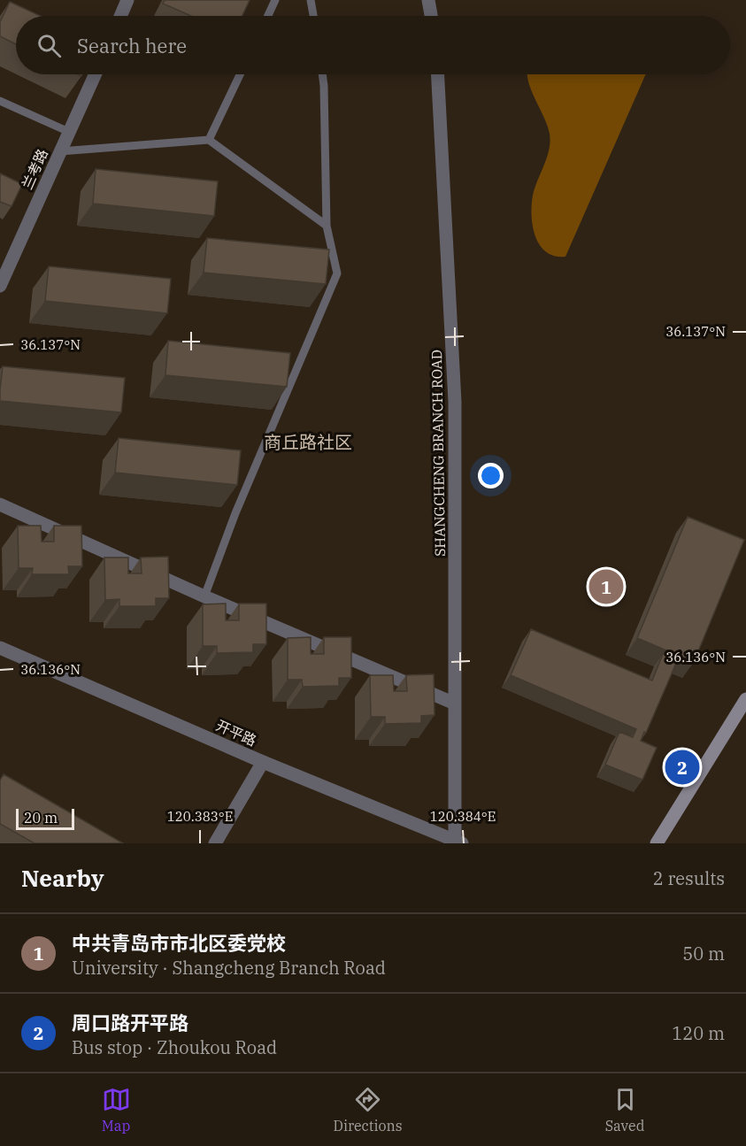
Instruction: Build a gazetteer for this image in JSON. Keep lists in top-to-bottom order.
{
  "streets": {
    "street": ["兰考路", "SHANGCHENG BRANCH ROAD", "开平路"]
  },
  "crossings": [
    ["SHANGCHENG BRANCH ROAD", "开平路"]
  ],
  "districts": ["商丘路社区"],
  "scale_bar": "20 m",
  "page": {
    "search": "Search here",
    "pins": ["1", "2"],
    "scale": "20 m",
    "heading": ["Nearby", "2 results"],
    "list": [
      {
        "mark": "1",
        "name": "中共青岛市市北区委党校",
        "note": "University · Shangcheng Branch Road",
        "value": "50 m"
      },
      {
        "mark": "2",
        "name": "周口路开平路",
        "note": "Bus stop · Zhoukou Road",
        "value": "120 m"
      }
    ],
    "nav": ["Map", "Directions", "Saved"]
  },
  "coordinates": [
    "36.137°N",
    "36.136°N",
    "120.383°E",
    "120.384°E"
  ]
}
